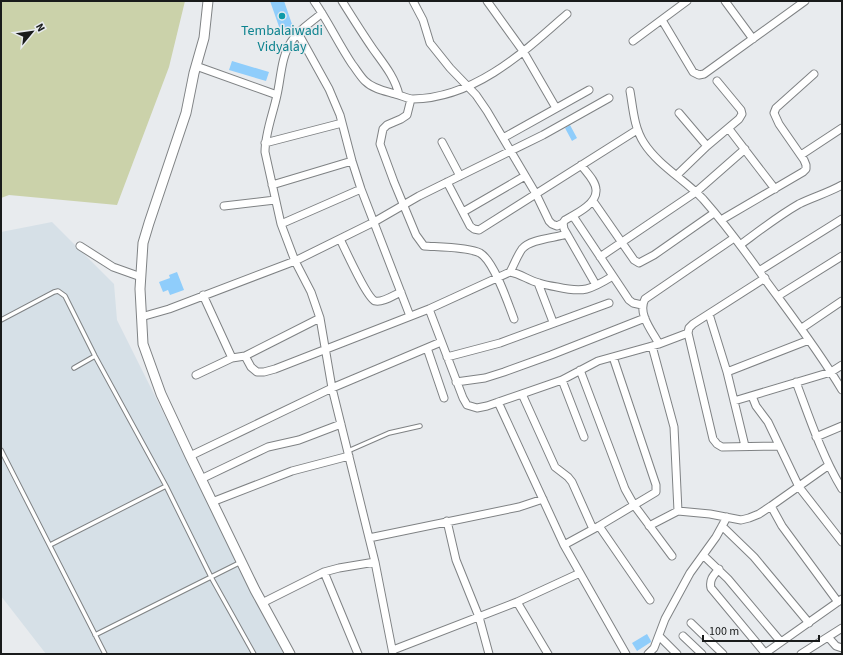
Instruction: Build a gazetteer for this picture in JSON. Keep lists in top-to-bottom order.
{
  "places": ["Tembalaiwadi Vidyalay"],
  "scale_bar": "100 m",
  "north": "top right"
}
